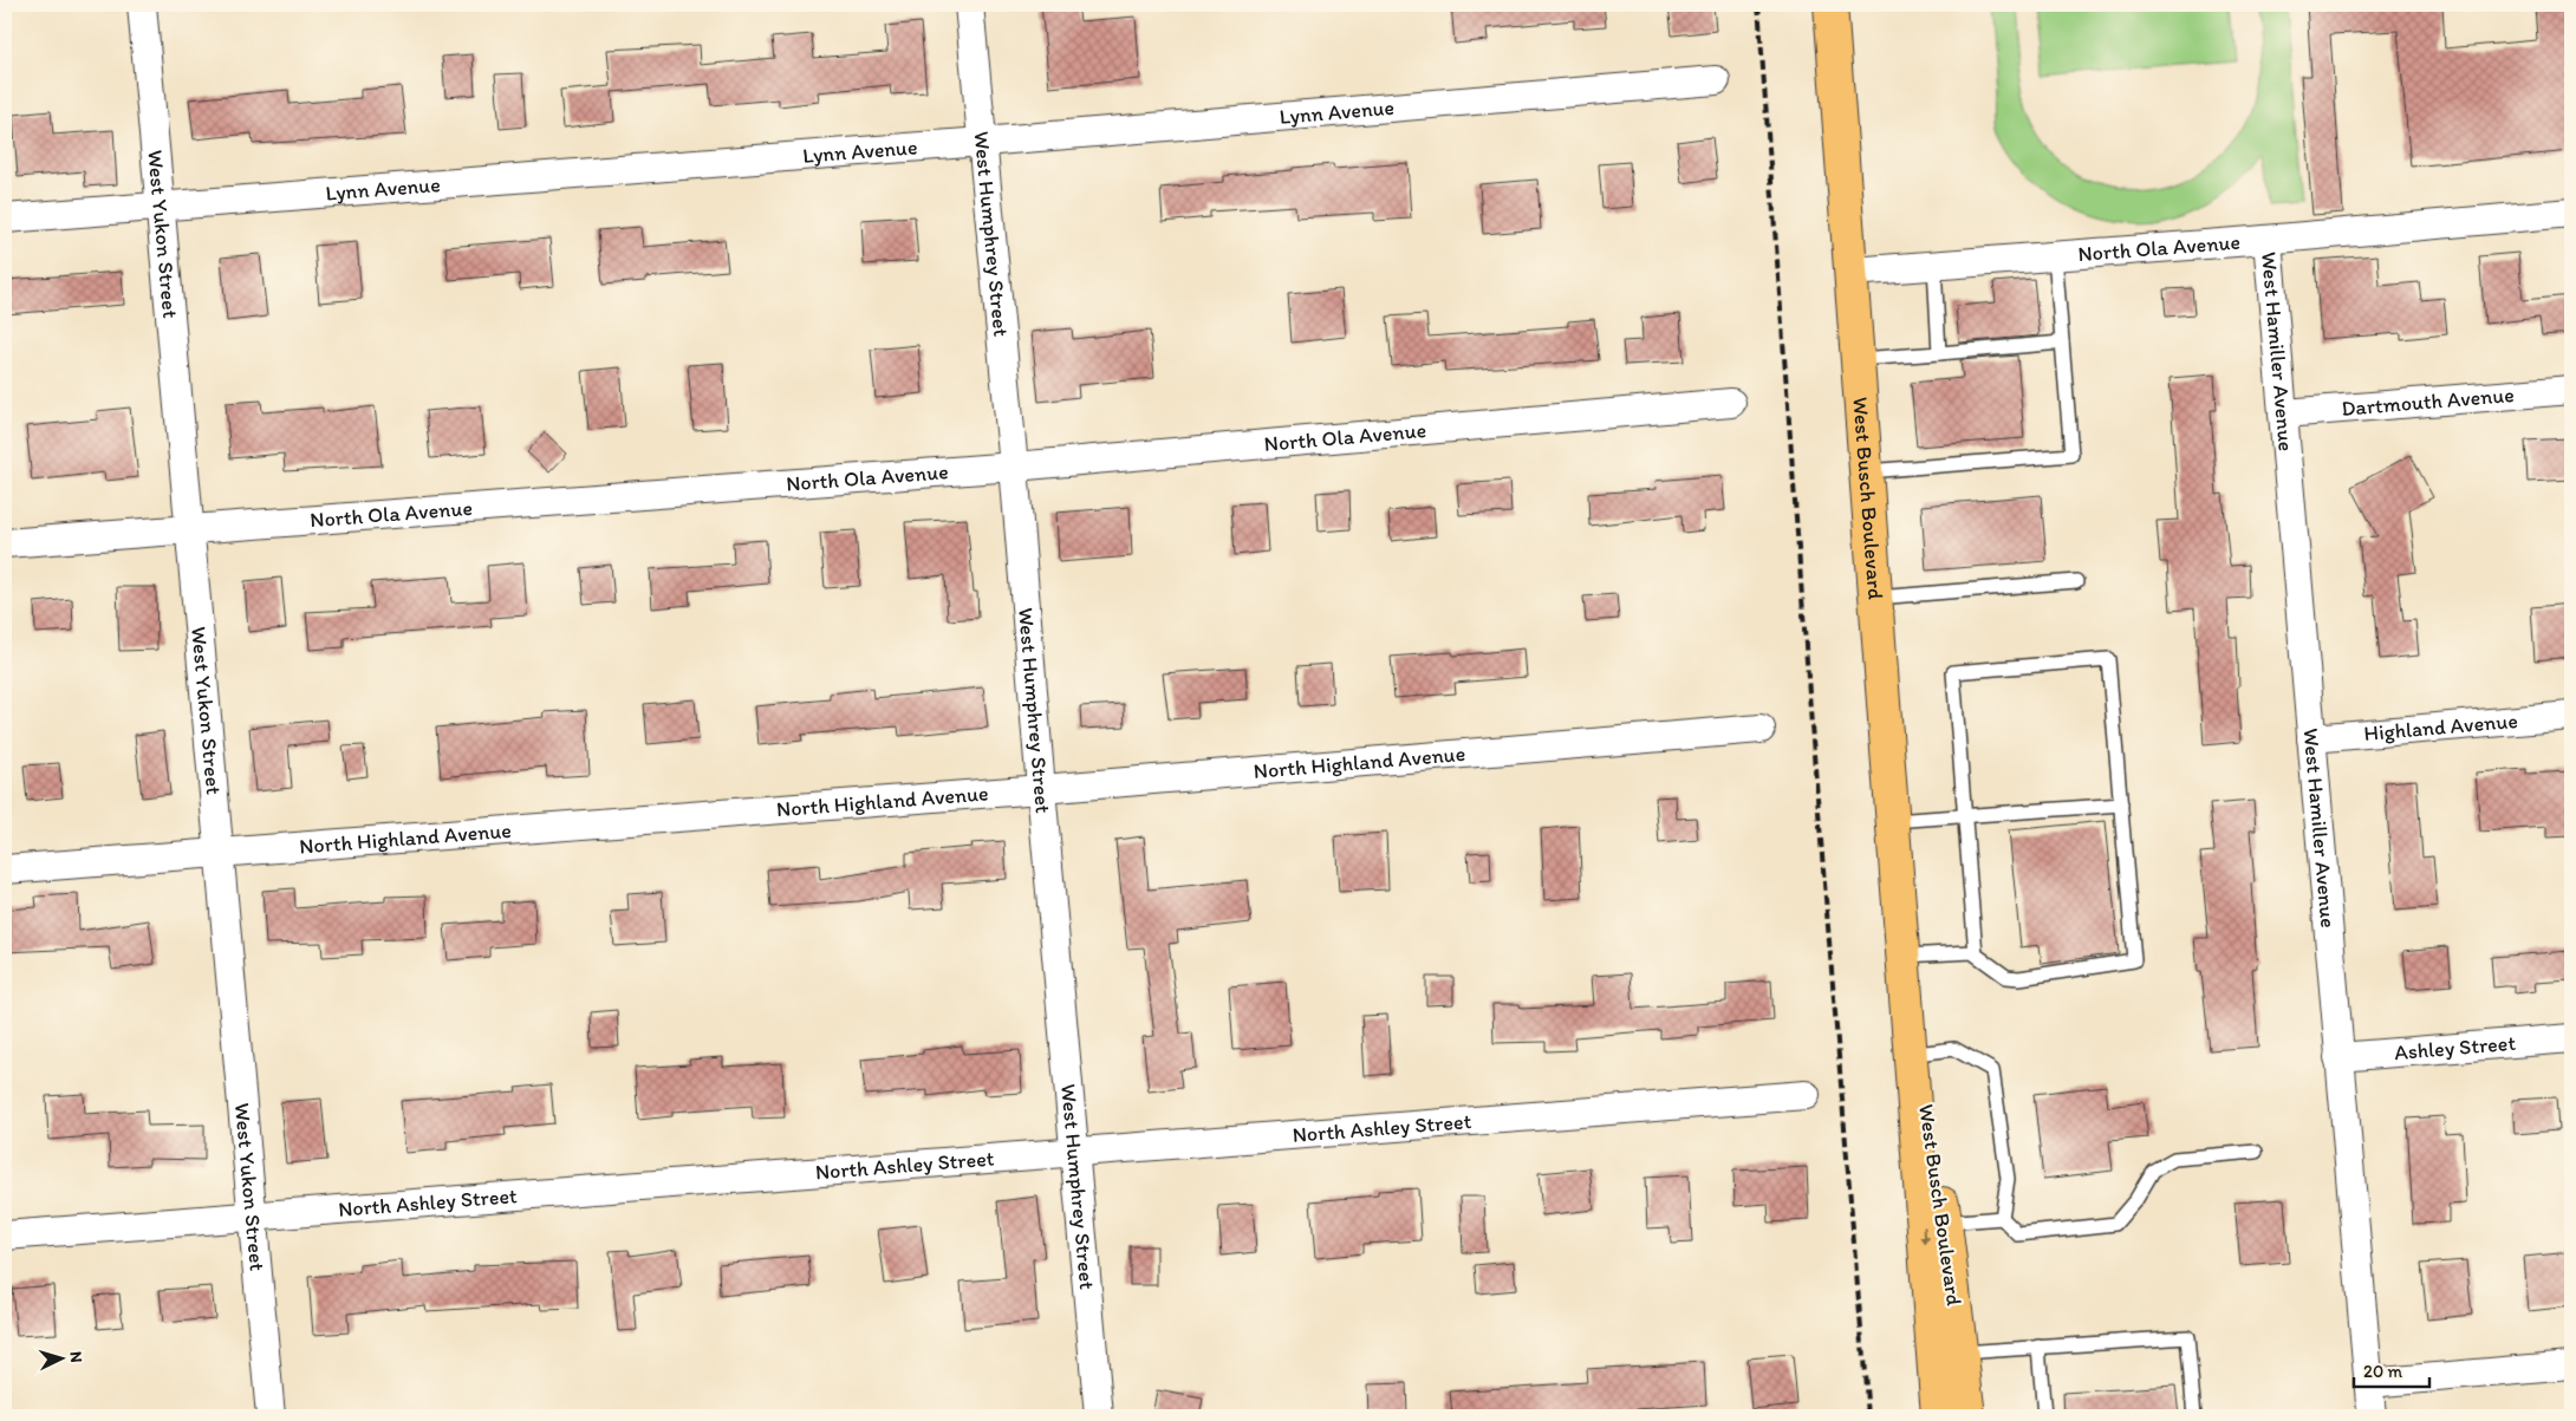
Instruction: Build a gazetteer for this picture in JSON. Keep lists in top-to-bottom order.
{
  "streets": {
    "main road": ["West Busch Boulevard"],
    "street": [
      "Lynn Avenue",
      "West Yukon Street",
      "West Humphrey Street",
      "North Ola Avenue",
      "West Hamiller Avenue",
      "Dartmouth Avenue",
      "Highland Avenue",
      "North Highland Avenue",
      "Ashley Street",
      "North Ashley Street"
    ]
  },
  "crossings": [
    ["Lynn Avenue", "West Yukon Street"],
    ["Lynn Avenue", "West Humphrey Street"],
    ["West Yukon Street", "North Ola Avenue"],
    ["West Yukon Street", "North Highland Avenue"],
    ["West Yukon Street", "North Ashley Street"],
    ["West Humphrey Street", "North Ola Avenue"],
    ["West Humphrey Street", "North Highland Avenue"],
    ["West Humphrey Street", "North Ashley Street"],
    ["North Ola Avenue", "West Hamiller Avenue"],
    ["North Ola Avenue", "West Busch Boulevard"],
    ["West Hamiller Avenue", "Dartmouth Avenue"],
    ["West Hamiller Avenue", "Highland Avenue"],
    ["West Hamiller Avenue", "Ashley Street"]
  ],
  "scale_bar": "20 m",
  "north": "right"
}
